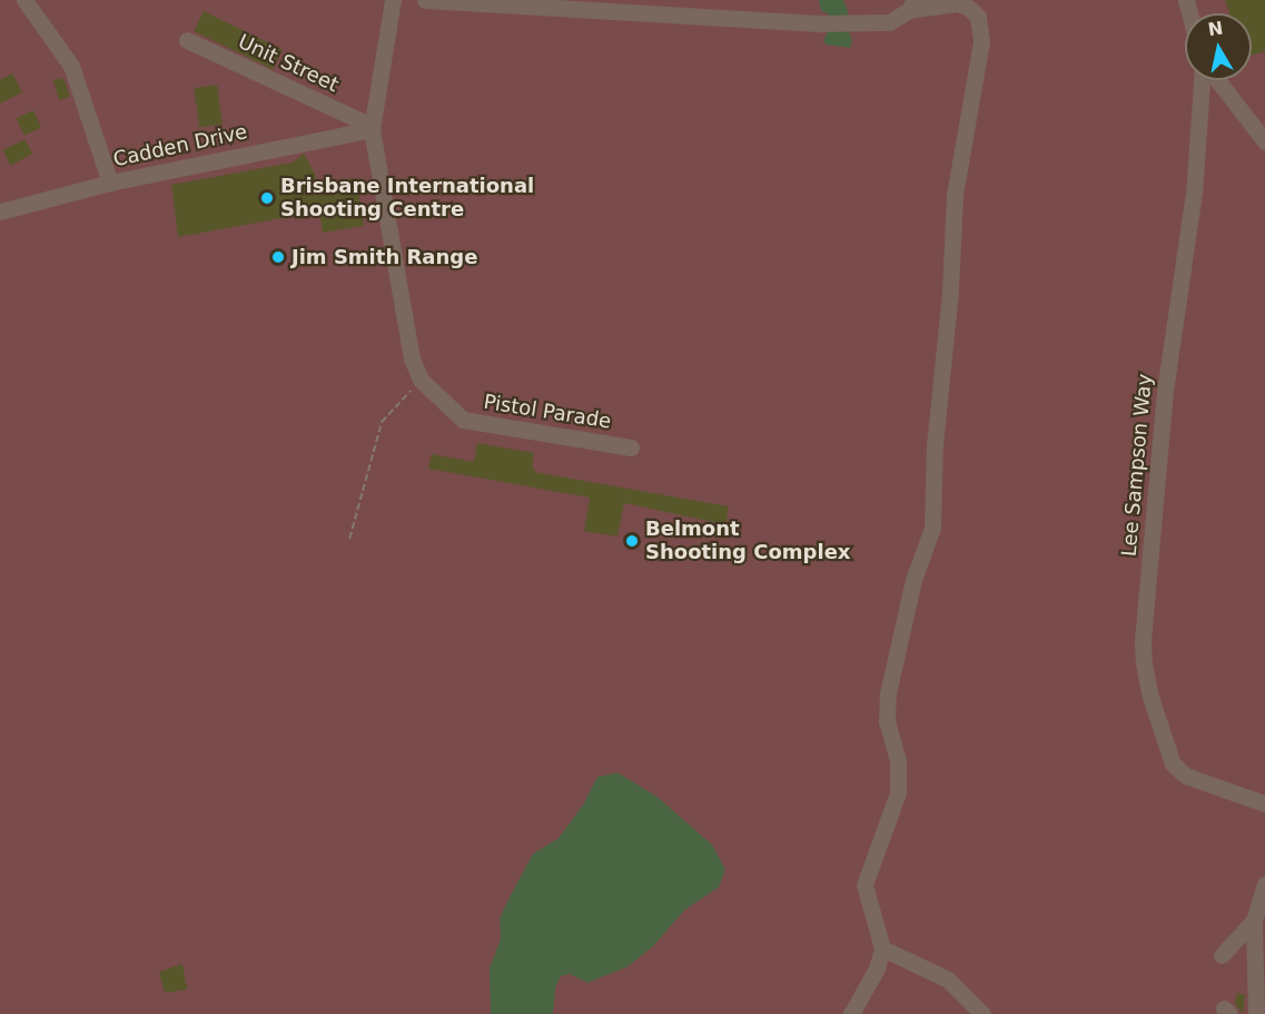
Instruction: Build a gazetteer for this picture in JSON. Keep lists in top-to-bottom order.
{
  "streets": {
    "lane": [
      "Unit Street",
      "Cadden Drive",
      "Pistol Parade",
      "Lee Sampson Way"
    ]
  },
  "crossings": [
    ["Unit Street", "Cadden Drive"],
    ["Unit Street", "Pistol Parade"],
    ["Cadden Drive", "Pistol Parade"]
  ],
  "places": ["Brisbane International Shooting Centre", "Jim Smith Range", "Belmont Shooting Complex"],
  "north": "top"
}
